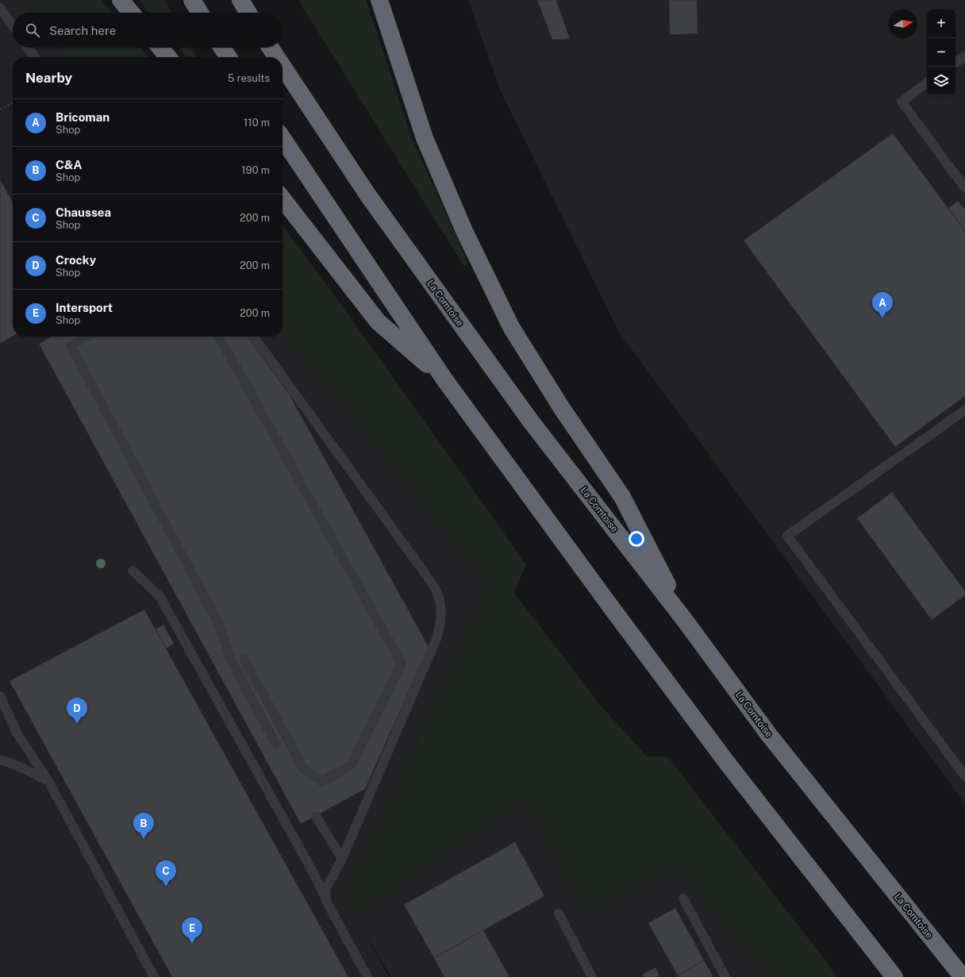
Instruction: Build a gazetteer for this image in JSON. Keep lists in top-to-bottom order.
{
  "streets": {
    "highway": ["La Comtoise"]
  },
  "north": "right",
  "page": {
    "map_buttons": ["+", "−"],
    "search": "Search here",
    "heading": ["Nearby", "5 results"],
    "list": [
      {
        "mark": "A",
        "name": "Bricoman",
        "note": "Shop",
        "value": "110 m"
      },
      {
        "mark": "B",
        "name": "C&A",
        "note": "Shop",
        "value": "190 m"
      },
      {
        "mark": "C",
        "name": "Chaussea",
        "note": "Shop",
        "value": "200 m"
      },
      {
        "mark": "D",
        "name": "Crocky",
        "note": "Shop",
        "value": "200 m"
      },
      {
        "mark": "E",
        "name": "Intersport",
        "note": "Shop",
        "value": "200 m"
      }
    ],
    "pins": [
      "A",
      "D",
      "B",
      "C",
      "E"
    ]
  }
}
